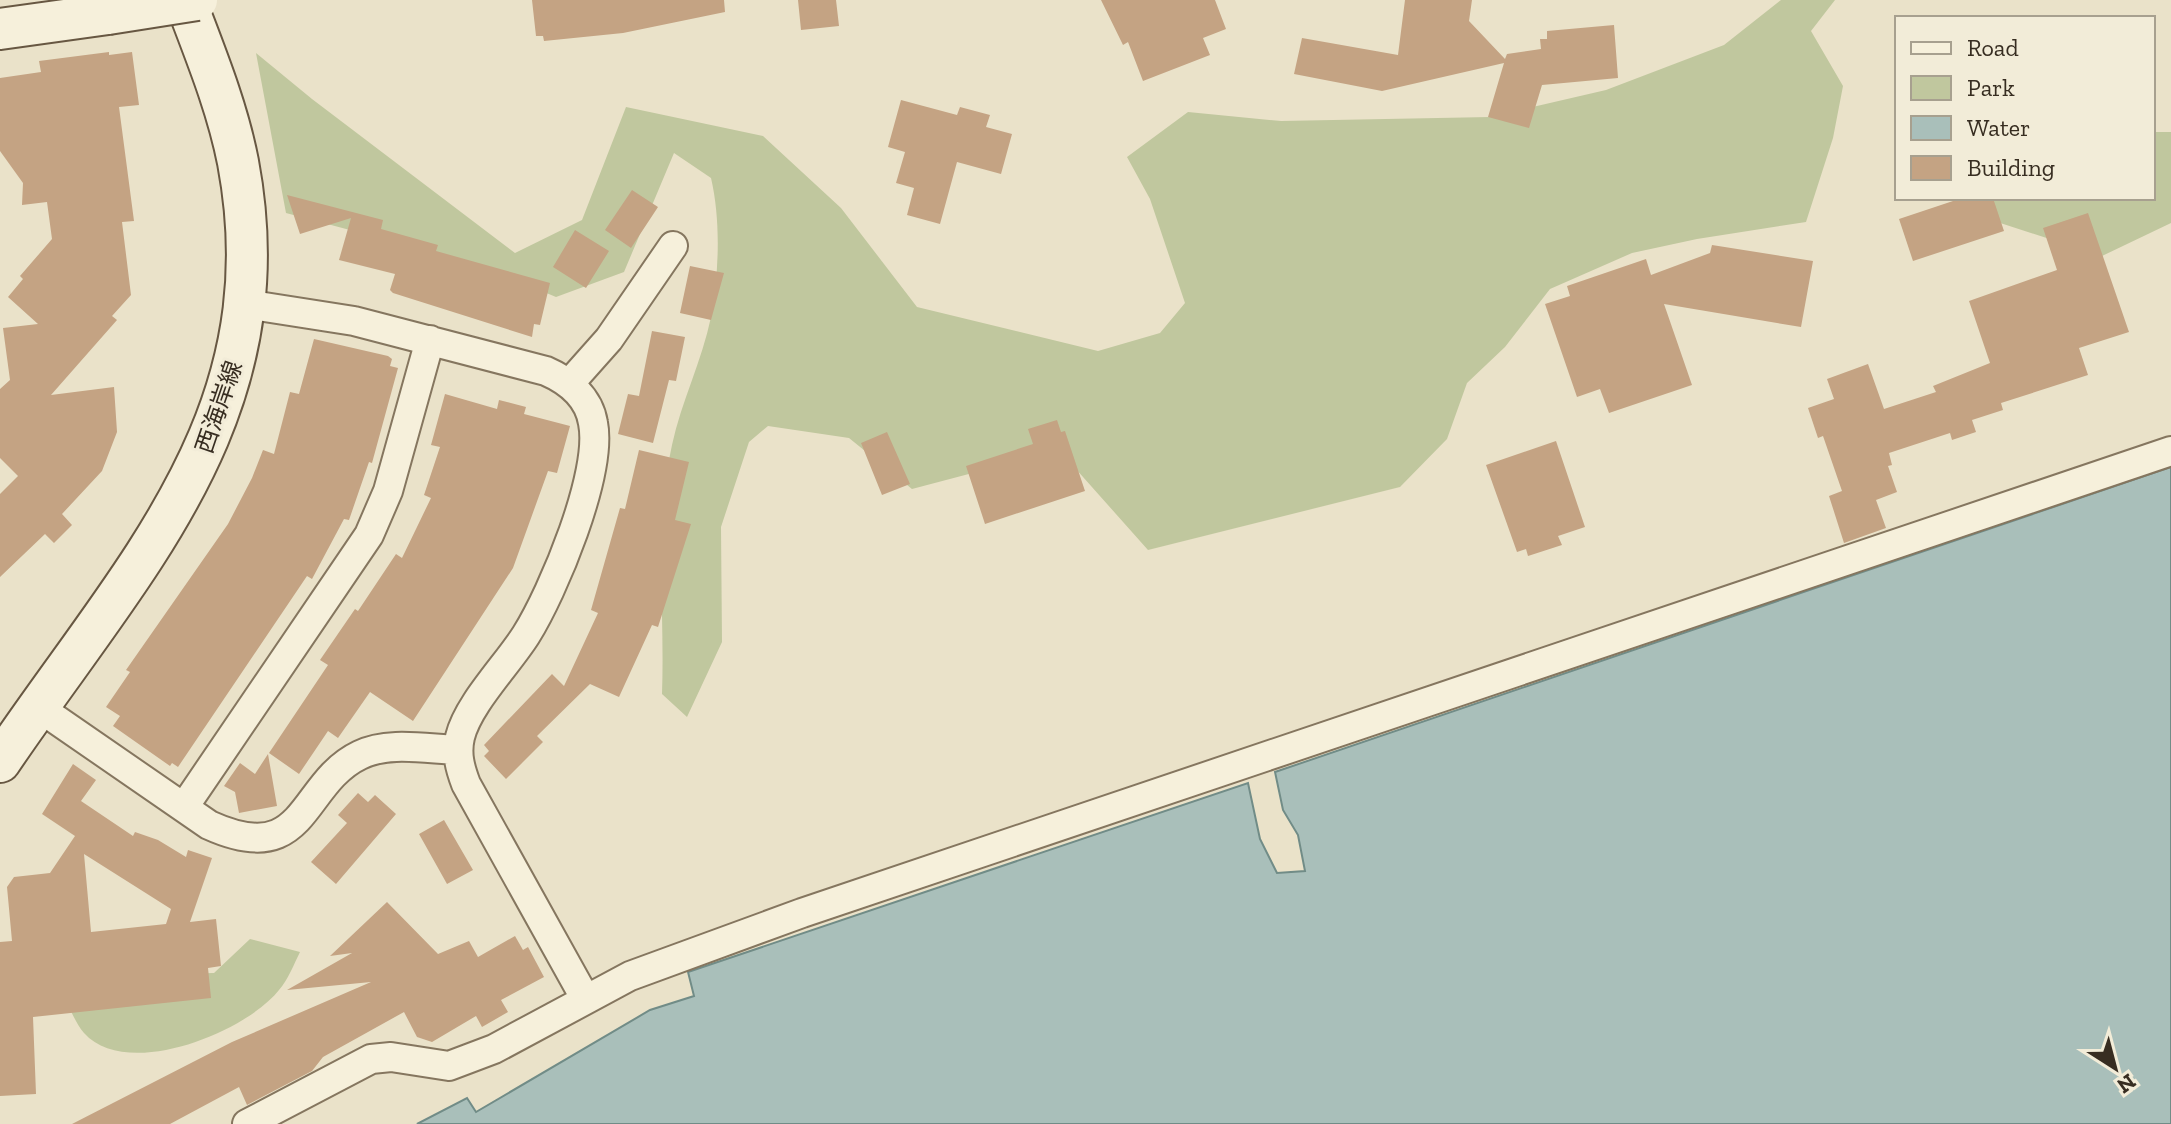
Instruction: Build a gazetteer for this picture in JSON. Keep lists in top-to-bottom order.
{
  "streets": {
    "street": ["西海岸線"]
  },
  "legend": [
    "Road",
    "Park",
    "Water",
    "Building"
  ],
  "north": "bottom right"
}
